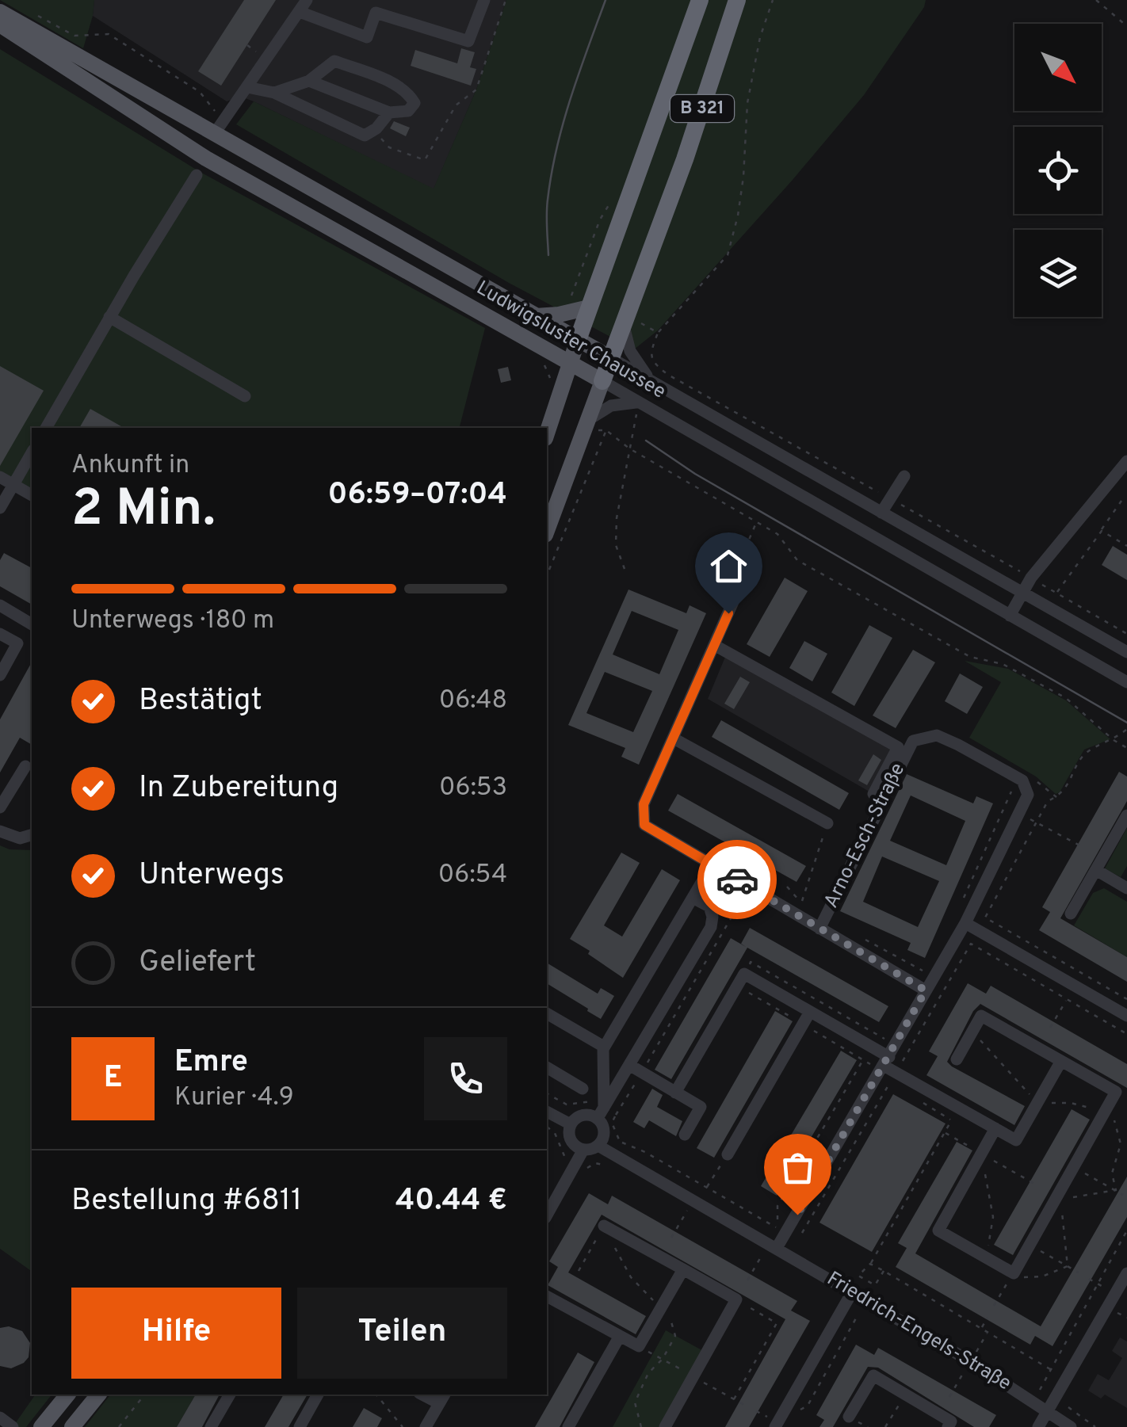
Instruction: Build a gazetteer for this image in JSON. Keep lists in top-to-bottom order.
{
  "streets": {
    "highway": ["B 321"],
    "main road": ["Ludwigsluster Chaussee"],
    "street": ["Arno-Esch-Straße", "Friedrich-Engels-Straße"]
  },
  "crossings": [
    ["B 321", "Ludwigsluster Chaussee"],
    ["Arno-Esch-Straße", "Friedrich-Engels-Straße"]
  ],
  "north": "bottom right",
  "page": {
    "heading": ["2 Min.", "Ankunft in", "06:59–07:04"],
    "panel": [
      "Emre",
      "Kurier · 4.9",
      "Bestellung #6811",
      "40.44 €"
    ],
    "bar": "Unterwegs · 180 m",
    "list": [
      ["Bestätigt", "06:48"],
      ["In Zubereitung", "06:53"],
      ["Unterwegs", "06:54"],
      "Geliefert"
    ],
    "round": "E",
    "buttons": ["Hilfe", "Teilen"]
  }
}
